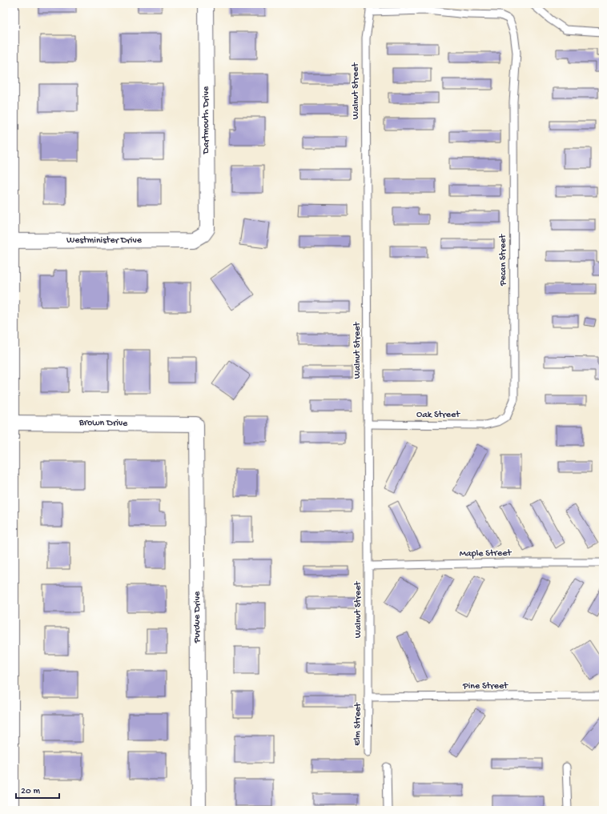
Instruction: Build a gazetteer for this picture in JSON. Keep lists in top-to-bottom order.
{
  "streets": {
    "street": [
      "Dartmouth Drive",
      "Westminister Drive",
      "Brown Drive",
      "Purdue Drive"
    ],
    "lane": [
      "Walnut Street",
      "Pecan Street",
      "Oak Street",
      "Maple Street",
      "Pine Street",
      "Elm Street"
    ]
  },
  "crossings": [
    ["Walnut Street", "Pecan Street"],
    ["Walnut Street", "Oak Street"],
    ["Walnut Street", "Maple Street"],
    ["Walnut Street", "Pine Street"],
    ["Walnut Street", "Elm Street"],
    ["Dartmouth Drive", "Westminister Drive"],
    ["Pecan Street", "Oak Street"],
    ["Brown Drive", "Purdue Drive"],
    ["Pine Street", "Elm Street"]
  ],
  "scale_bar": "20 m"
}
